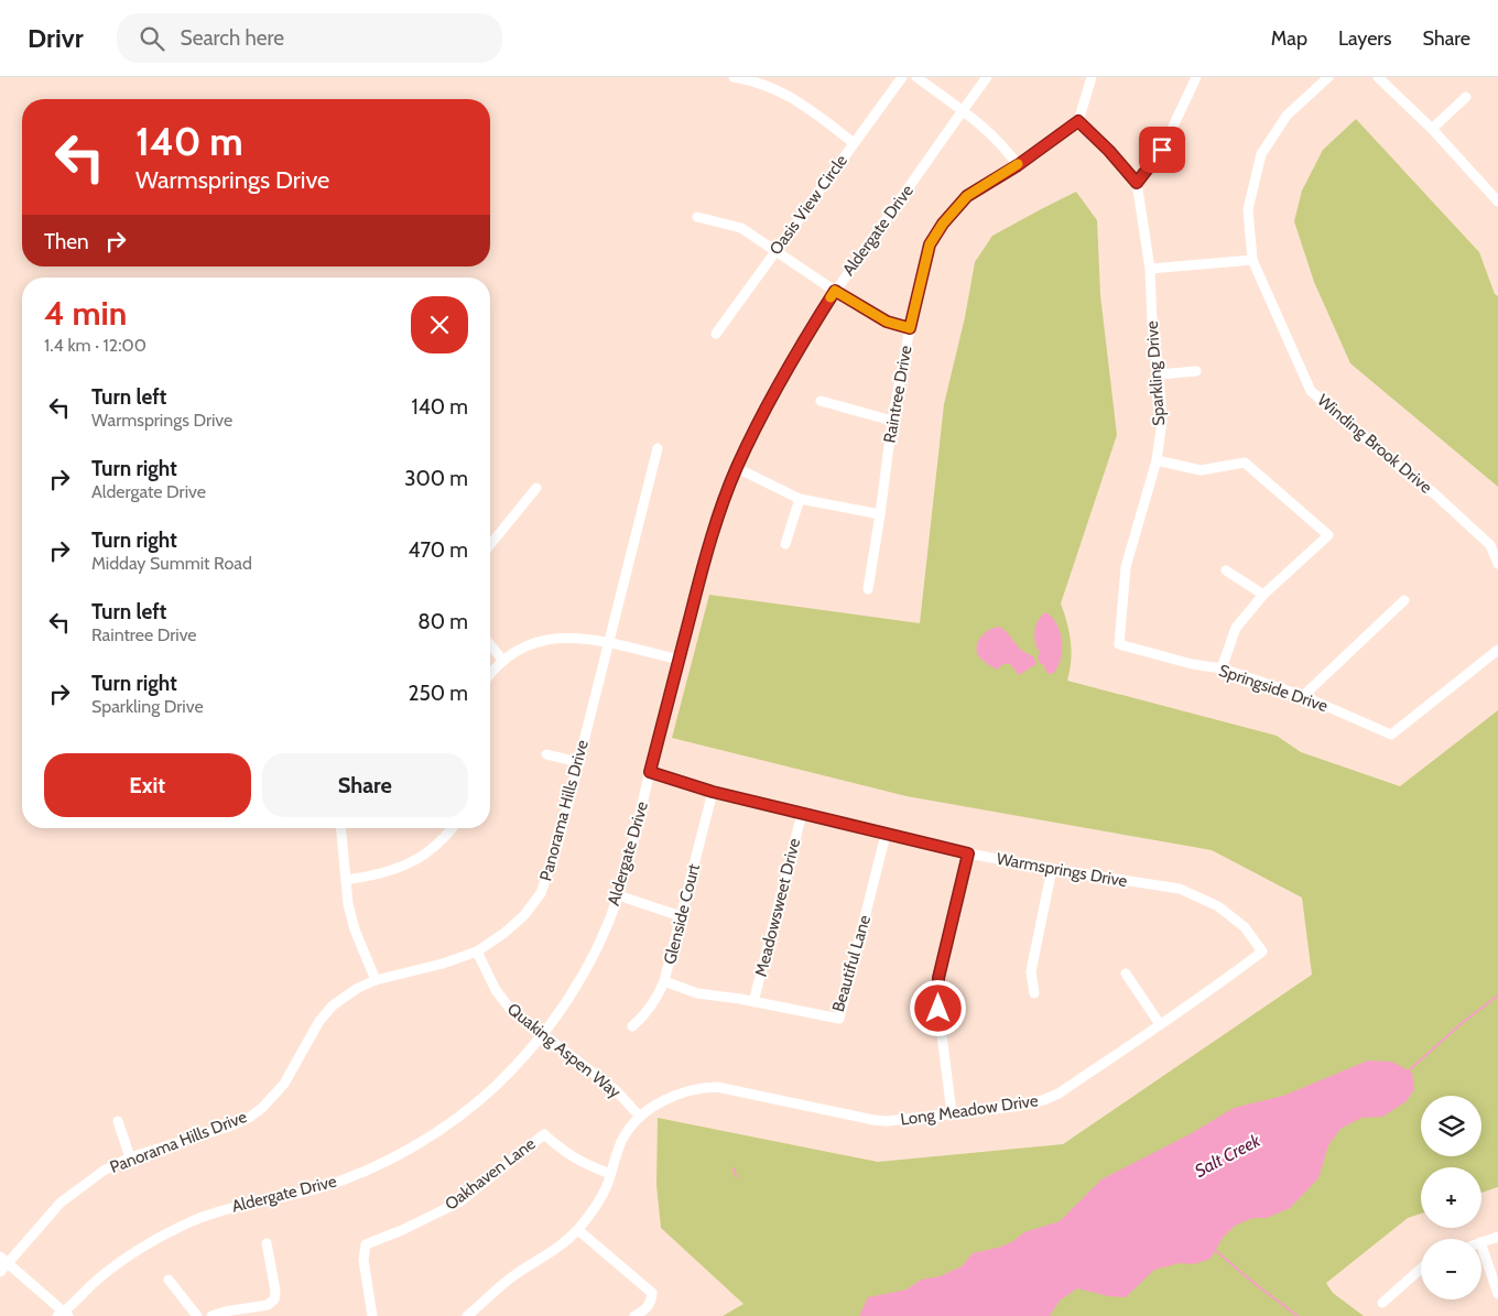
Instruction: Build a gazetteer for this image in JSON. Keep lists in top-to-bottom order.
{
  "streets": {
    "street": [
      "Oasis View Circle",
      "Aldergate Drive",
      "Sparkling Drive",
      "Raintree Drive",
      "Winding Brook Drive",
      "Springside Drive",
      "Panorama Hills Drive",
      "Warmsprings Drive",
      "Meadowsweet Drive",
      "Glenside Court",
      "Beautiful Lane",
      "Quaking Aspen Way",
      "Long Meadow Drive",
      "Oakhaven Lane"
    ]
  },
  "crossings": [
    ["Aldergate Drive", "Warmsprings Drive"],
    ["Aldergate Drive", "Quaking Aspen Way"],
    ["Sparkling Drive", "Springside Drive"],
    ["Panorama Hills Drive", "Quaking Aspen Way"],
    ["Warmsprings Drive", "Meadowsweet Drive"],
    ["Warmsprings Drive", "Glenside Court"],
    ["Warmsprings Drive", "Beautiful Lane"],
    ["Warmsprings Drive", "Long Meadow Drive"],
    ["Meadowsweet Drive", "Beautiful Lane"],
    ["Glenside Court", "Beautiful Lane"],
    ["Quaking Aspen Way", "Long Meadow Drive"],
    ["Long Meadow Drive", "Oakhaven Lane"]
  ],
  "water": ["Salt Creek"],
  "page": {
    "header": "Drivr",
    "search": "Search here",
    "nav": ["Map", "Layers", "Share"],
    "turn": ["140 m", "Warmsprings Drive"],
    "then": "Then",
    "heading": ["4 min", "1.4 km · 12:00"],
    "list": [
      {
        "name": "Turn left",
        "note": "Warmsprings Drive",
        "value": "140 m"
      },
      {
        "name": "Turn right",
        "note": "Aldergate Drive",
        "value": "300 m"
      },
      {
        "name": "Turn right",
        "note": "Midday Summit Road",
        "value": "470 m"
      },
      {
        "name": "Turn left",
        "note": "Raintree Drive",
        "value": "80 m"
      },
      {
        "name": "Turn right",
        "note": "Sparkling Drive",
        "value": "250 m"
      }
    ],
    "buttons": ["Exit", "Share"],
    "map_buttons": ["+", "−"]
  }
}
